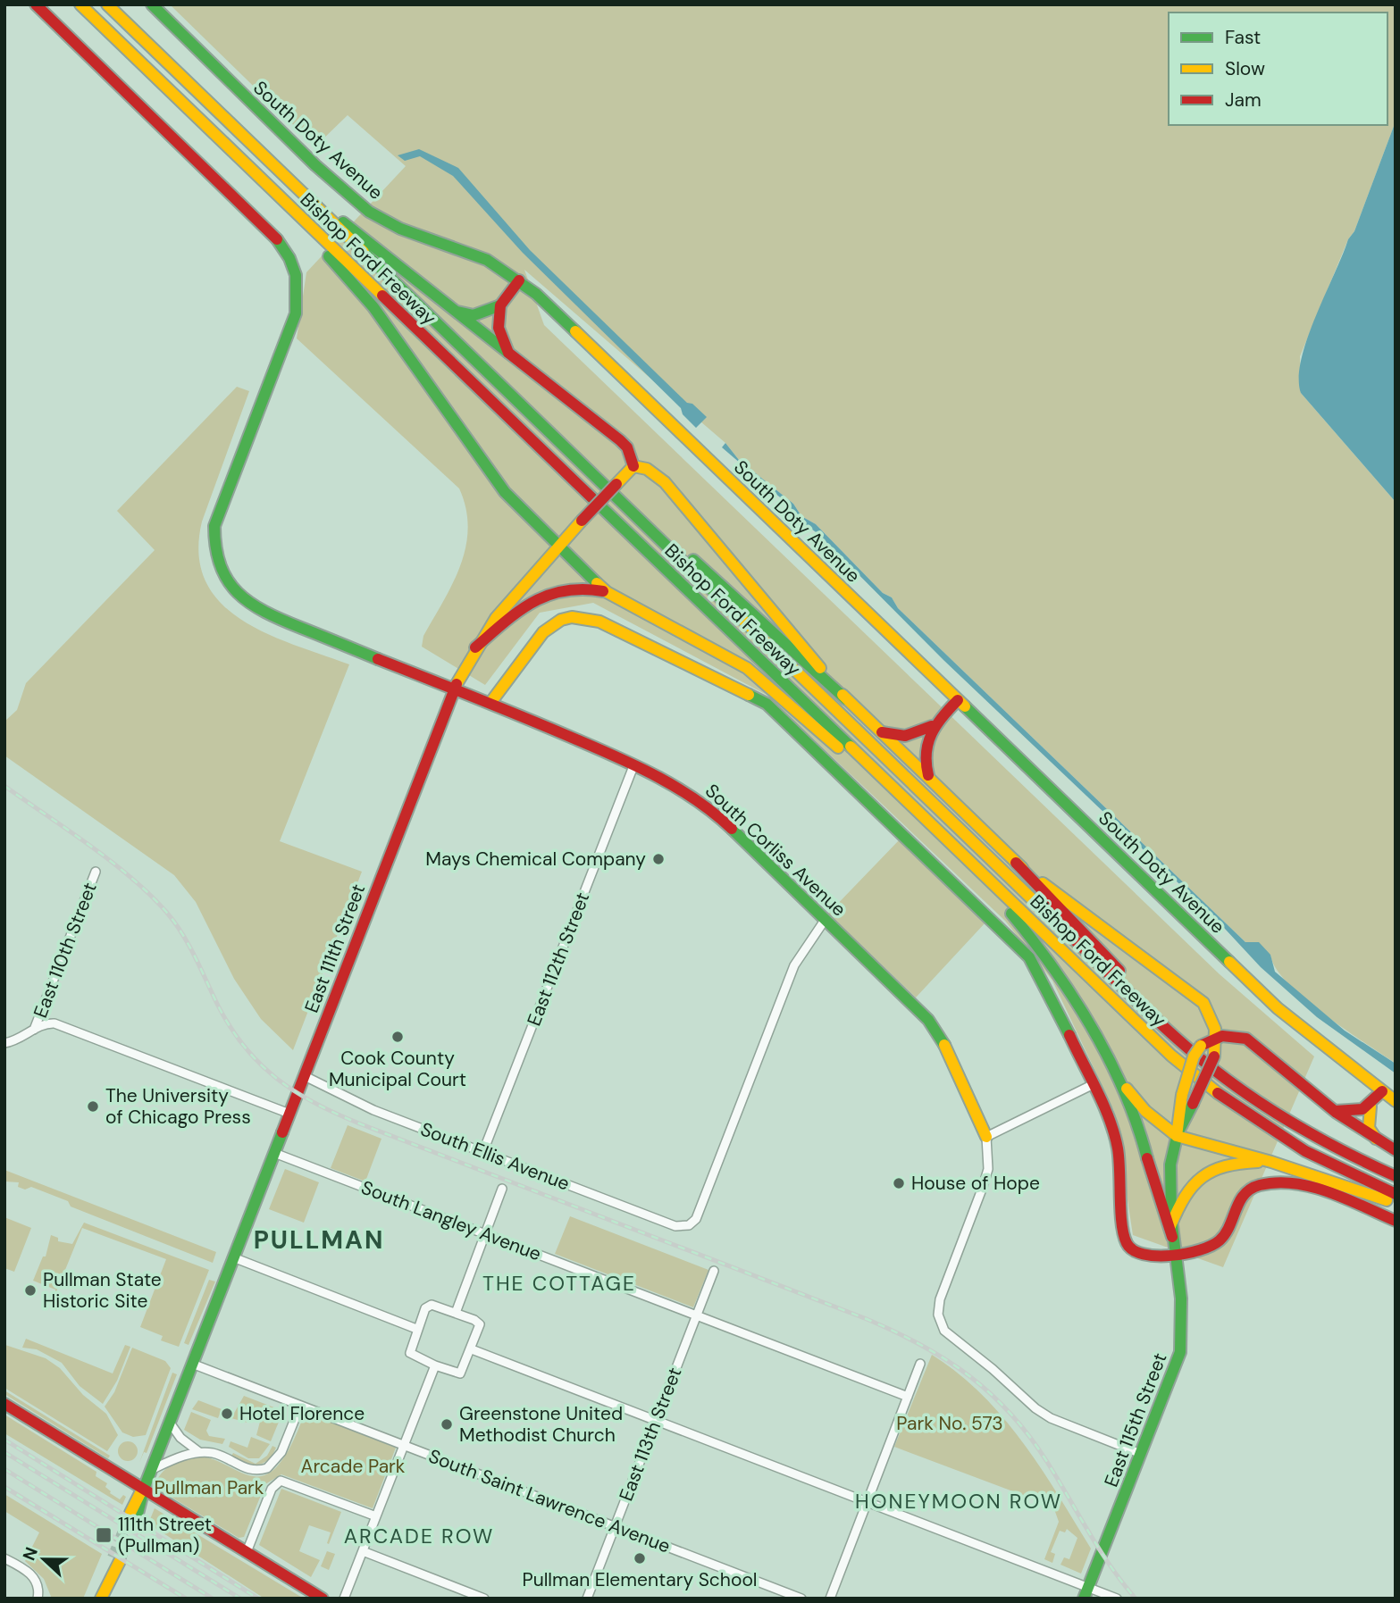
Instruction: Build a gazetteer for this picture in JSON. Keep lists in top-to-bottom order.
{
  "streets": {
    "main road": [
      "South Doty Avenue",
      "Bishop Ford Freeway",
      "South Corliss Avenue",
      "East 111th Street",
      "East 115th Street"
    ],
    "street": [
      "East 110th Street",
      "East 112th Street",
      "South Ellis Avenue",
      "South Langley Avenue",
      "East 113th Street",
      "South Saint Lawrence Avenue"
    ]
  },
  "crossings": [
    ["South Corliss Avenue", "East 111th Street"],
    ["South Corliss Avenue", "East 112th Street"],
    ["South Corliss Avenue", "South Ellis Avenue"],
    ["East 111th Street", "South Ellis Avenue"],
    ["East 111th Street", "South Langley Avenue"],
    ["East 111th Street", "South Saint Lawrence Avenue"],
    ["East 112th Street", "South Ellis Avenue"],
    ["South Langley Avenue", "East 113th Street"],
    ["East 113th Street", "South Saint Lawrence Avenue"]
  ],
  "districts": [
    "PULLMAN",
    "THE COTTAGE",
    "HONEYMOON ROW",
    "ARCADE ROW"
  ],
  "parks": ["Park No. 573", "Arcade Park", "Pullman Park"],
  "places": {
    "other": [
      "Mays Chemical Company",
      "Cook County Municipal Court",
      "The University of Chicago Press",
      "House of Hope",
      "Pullman State Historic Site",
      "Hotel Florence",
      "Greenstone United Methodist Church",
      "Pullman Elementary School"
    ],
    "transit": ["111th Street (Pullman)"]
  },
  "legend": ["Fast", "Slow", "Jam"],
  "north": "left"
}
